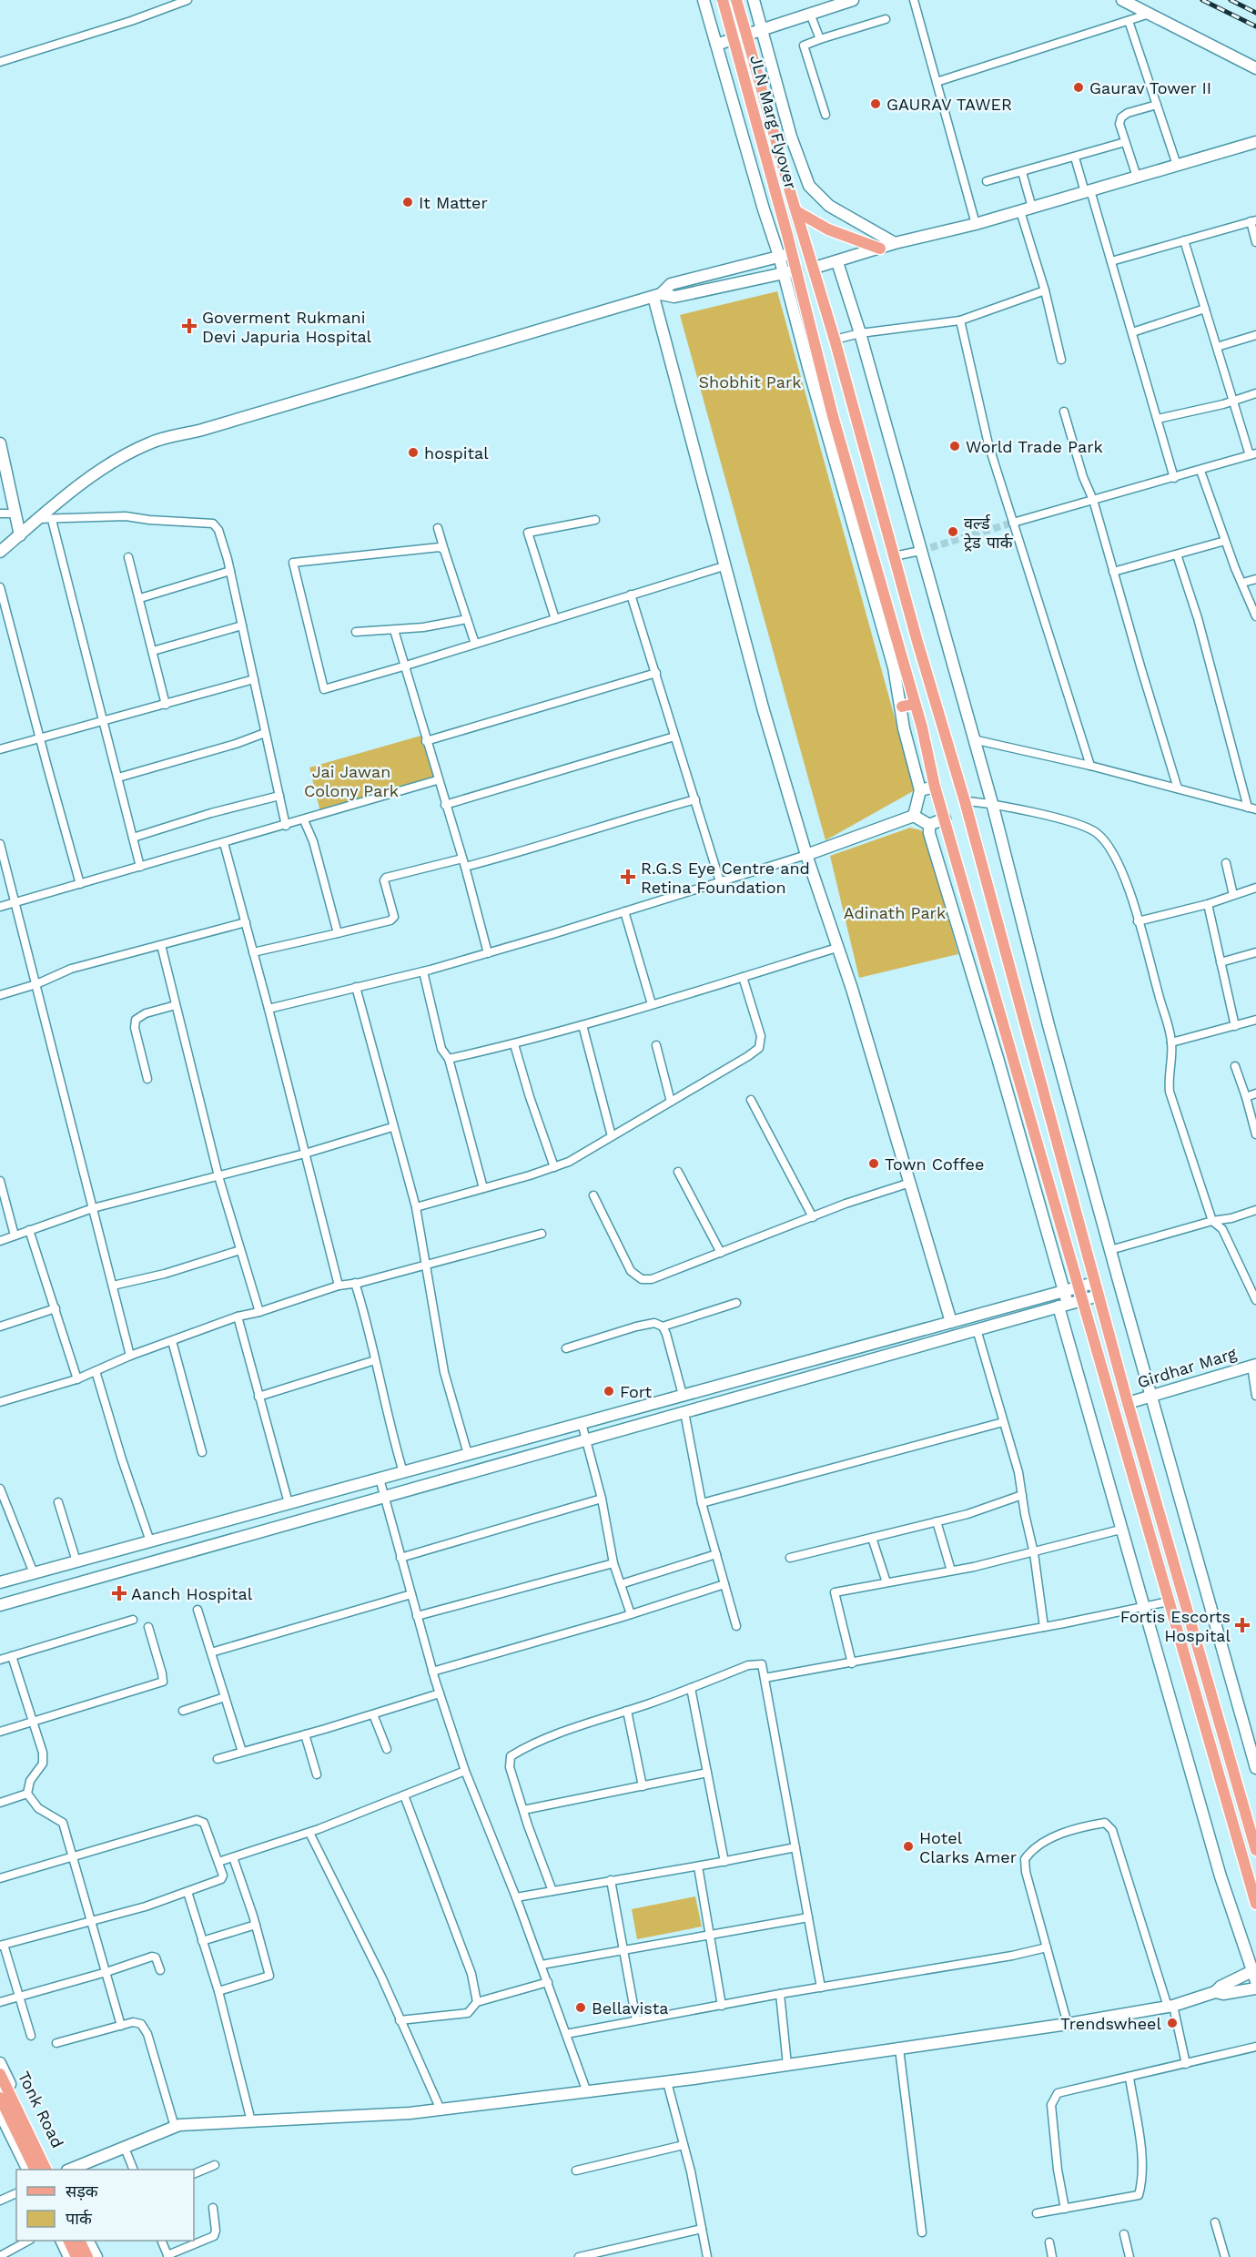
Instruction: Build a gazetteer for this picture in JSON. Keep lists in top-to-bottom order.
{
  "streets": {
    "main road": ["JLN Marg Flyover"],
    "street": ["Girdhar Marg", "Tonk Road"]
  },
  "crossings": [
    ["JLN Marg Flyover", "Girdhar Marg"]
  ],
  "parks": ["Shobhit Park", "Jai Jawan Colony Park", "Adinath Park"],
  "places": {
    "other": [
      "Gaurav Tower II",
      "GAURAV TAWER",
      "It Matter",
      "World Trade Park",
      "hospital",
      "वर्ल्ड ट्रेड पार्क",
      "Town Coffee",
      "Fort",
      "Hotel Clarks Amer",
      "Bellavista",
      "Trendswheel"
    ],
    "health": [
      "Goverment Rukmani Devi Japuria Hospital",
      "R.G.S Eye Centre and Retina Foundation",
      "Aanch Hospital",
      "Fortis Escorts Hospital"
    ]
  },
  "legend": ["सड़क", "पार्क"]
}
